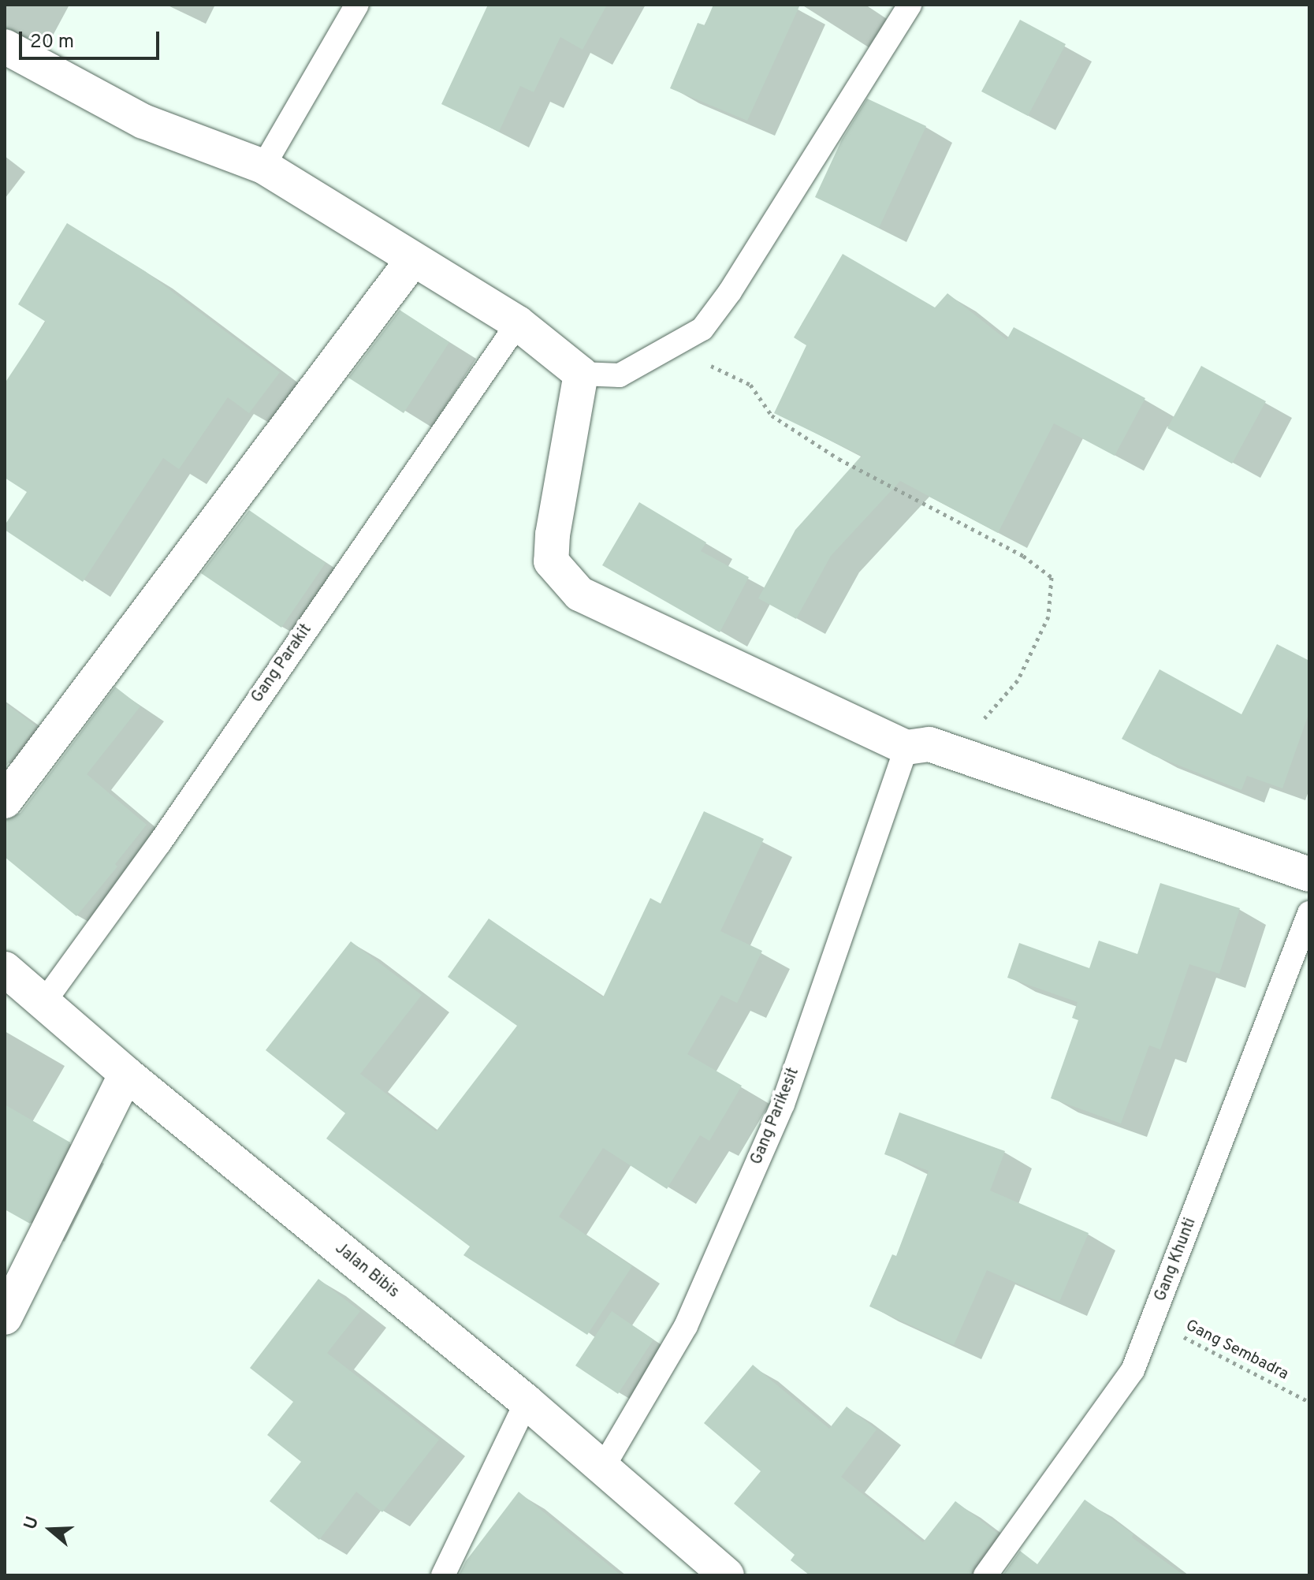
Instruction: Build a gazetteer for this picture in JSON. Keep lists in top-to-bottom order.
{
  "streets": {
    "street": ["Jalan Bibis"],
    "lane": ["Gang Parakit", "Gang Parikesit", "Gang Khunti"],
    "path": ["Gang Sembadra"]
  },
  "crossings": [
    ["Gang Parakit", "Jalan Bibis"],
    ["Gang Parikesit", "Jalan Bibis"],
    ["Gang Khunti", "Gang Sembadra"]
  ],
  "scale_bar": "20 m",
  "north": "left"
}
